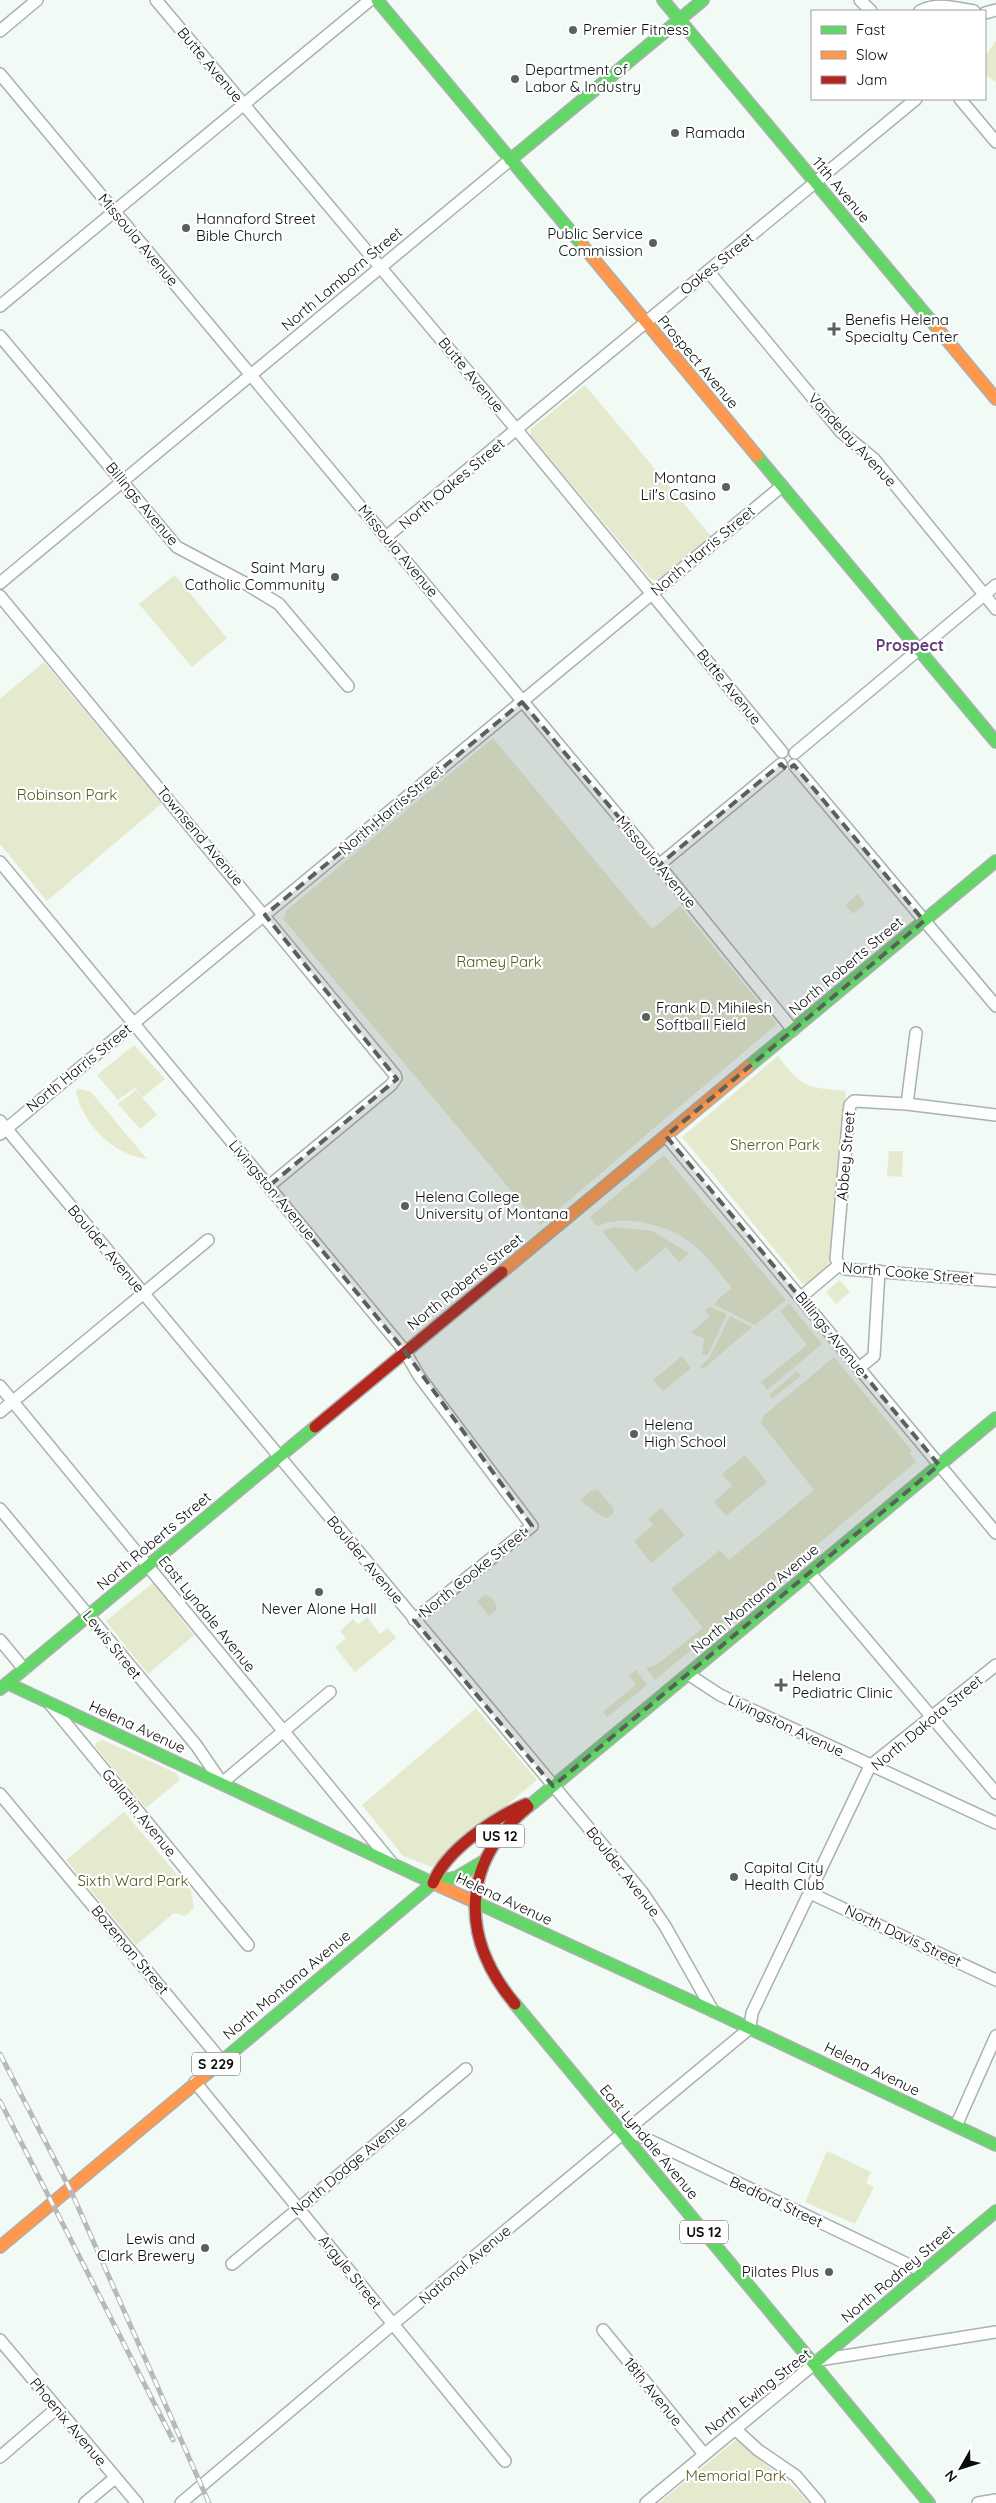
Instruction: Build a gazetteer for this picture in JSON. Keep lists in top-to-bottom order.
{
  "streets": {
    "main road": [
      "11th Avenue",
      "North Lamborn Street",
      "Prospect Avenue",
      "North Roberts Street",
      "North Montana Avenue",
      "East Lyndale Avenue",
      "Helena Avenue",
      "US 12",
      "S 229",
      "North Rodney Street"
    ],
    "street": [
      "Butte Avenue",
      "Missoula Avenue",
      "Oakes Street",
      "Vandelay Avenue",
      "North Oakes Street",
      "Billings Avenue",
      "North Harris Street",
      "Townsend Avenue",
      "Abbey Street",
      "Livingston Avenue",
      "Boulder Avenue",
      "North Cooke Street",
      "Lewis Street",
      "North Dakota Street",
      "Gallatin Avenue",
      "North Davis Street",
      "Bozeman Street",
      "North Dodge Avenue",
      "Bedford Street",
      "National Avenue",
      "Argyle Street",
      "18th Avenue",
      "North Ewing Street",
      "Phoenix Avenue"
    ]
  },
  "crossings": [
    ["Butte Avenue", "Oakes Street"],
    ["Butte Avenue", "North Lamborn Street"],
    ["Butte Avenue", "North Oakes Street"],
    ["Butte Avenue", "North Harris Street"],
    ["11th Avenue", "Oakes Street"],
    ["11th Avenue", "North Lamborn Street"],
    ["Missoula Avenue", "North Lamborn Street"],
    ["Missoula Avenue", "North Oakes Street"],
    ["Missoula Avenue", "North Harris Street"],
    ["Missoula Avenue", "North Roberts Street"],
    ["Oakes Street", "Prospect Avenue"],
    ["Oakes Street", "Vandelay Avenue"],
    ["Oakes Street", "North Oakes Street"],
    ["North Lamborn Street", "Prospect Avenue"],
    ["North Lamborn Street", "Billings Avenue"],
    ["Prospect Avenue", "North Harris Street"],
    ["Billings Avenue", "North Roberts Street"],
    ["Billings Avenue", "North Cooke Street"],
    ["Billings Avenue", "North Montana Avenue"],
    ["North Harris Street", "Townsend Avenue"],
    ["North Harris Street", "Livingston Avenue"],
    ["North Harris Street", "Boulder Avenue"],
    ["Townsend Avenue", "Livingston Avenue"],
    ["North Roberts Street", "Livingston Avenue"],
    ["North Roberts Street", "Boulder Avenue"],
    ["North Roberts Street", "East Lyndale Avenue"],
    ["North Roberts Street", "Lewis Street"],
    ["North Roberts Street", "Helena Avenue"],
    ["Abbey Street", "North Cooke Street"],
    ["Livingston Avenue", "North Cooke Street"],
    ["Livingston Avenue", "North Montana Avenue"],
    ["Livingston Avenue", "North Dakota Street"],
    ["Boulder Avenue", "North Cooke Street"],
    ["Boulder Avenue", "North Montana Avenue"],
    ["Boulder Avenue", "Helena Avenue"],
    ["North Montana Avenue", "East Lyndale Avenue"],
    ["North Montana Avenue", "Helena Avenue"],
    ["North Montana Avenue", "Bozeman Street"],
    ["North Montana Avenue", "Argyle Street"],
    ["East Lyndale Avenue", "Helena Avenue"],
    ["East Lyndale Avenue", "Bedford Street"],
    ["East Lyndale Avenue", "National Avenue"],
    ["East Lyndale Avenue", "North Rodney Street"],
    ["East Lyndale Avenue", "North Ewing Street"],
    ["Lewis Street", "Helena Avenue"],
    ["North Dakota Street", "Helena Avenue"],
    ["North Dakota Street", "North Davis Street"],
    ["North Dakota Street", "National Avenue"],
    ["Helena Avenue", "Gallatin Avenue"],
    ["Helena Avenue", "National Avenue"],
    ["North Dodge Avenue", "Argyle Street"],
    ["Bedford Street", "National Avenue"],
    ["Bedford Street", "North Rodney Street"],
    ["National Avenue", "Argyle Street"],
    ["North Rodney Street", "North Ewing Street"],
    ["18th Avenue", "North Ewing Street"]
  ],
  "districts": ["Prospect"],
  "parks": [
    "Robinson Park",
    "Ramey Park",
    "Sherron Park",
    "Sixth Ward Park",
    "Memorial Park"
  ],
  "places": {
    "other": [
      "Premier Fitness",
      "Department of Labor & Industry",
      "Ramada",
      "Hannaford Street Bible Church",
      "Public Service Commission",
      "Montana Lil's Casino",
      "Saint Mary Catholic Community",
      "Frank D. Mihilesh Softball Field",
      "Helena College University of Montana",
      "Helena High School",
      "Never Alone Hall",
      "Capital City Health Club",
      "Lewis and Clark Brewery",
      "Pilates Plus"
    ],
    "health": ["Benefis Helena Specialty Center", "Helena Pediatric Clinic"]
  },
  "legend": ["Fast", "Slow", "Jam"],
  "north": "bottom left"
}
